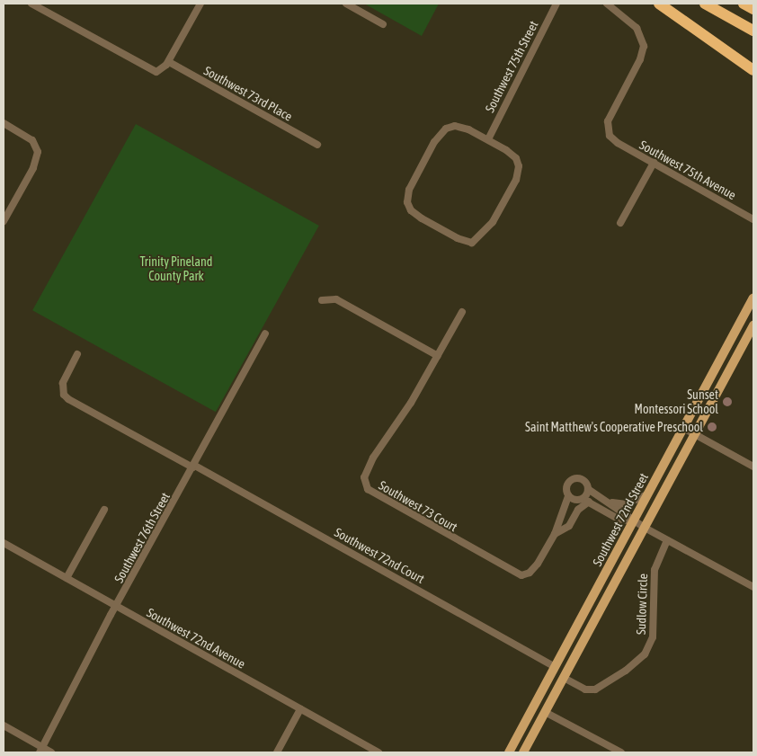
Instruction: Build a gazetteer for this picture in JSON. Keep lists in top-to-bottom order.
{
  "streets": {
    "main road": ["Southwest 72nd Street"],
    "street": [
      "Southwest 75th Street",
      "Southwest 73rd Place",
      "Southwest 75th Avenue",
      "Southwest 73 Court",
      "Southwest 76th Street",
      "Southwest 72nd Court",
      "Sudlow Circle",
      "Southwest 72nd Avenue"
    ]
  },
  "crossings": [
    ["Southwest 72nd Street", "Southwest 72nd Court"],
    ["Southwest 72nd Street", "Sudlow Circle"],
    ["Southwest 76th Street", "Southwest 72nd Court"],
    ["Southwest 76th Street", "Southwest 72nd Avenue"]
  ],
  "parks": ["Trinity Pineland County Park"],
  "places": ["Sunset Montessori School", "Saint Matthew's Cooperative Preschool"]
}
